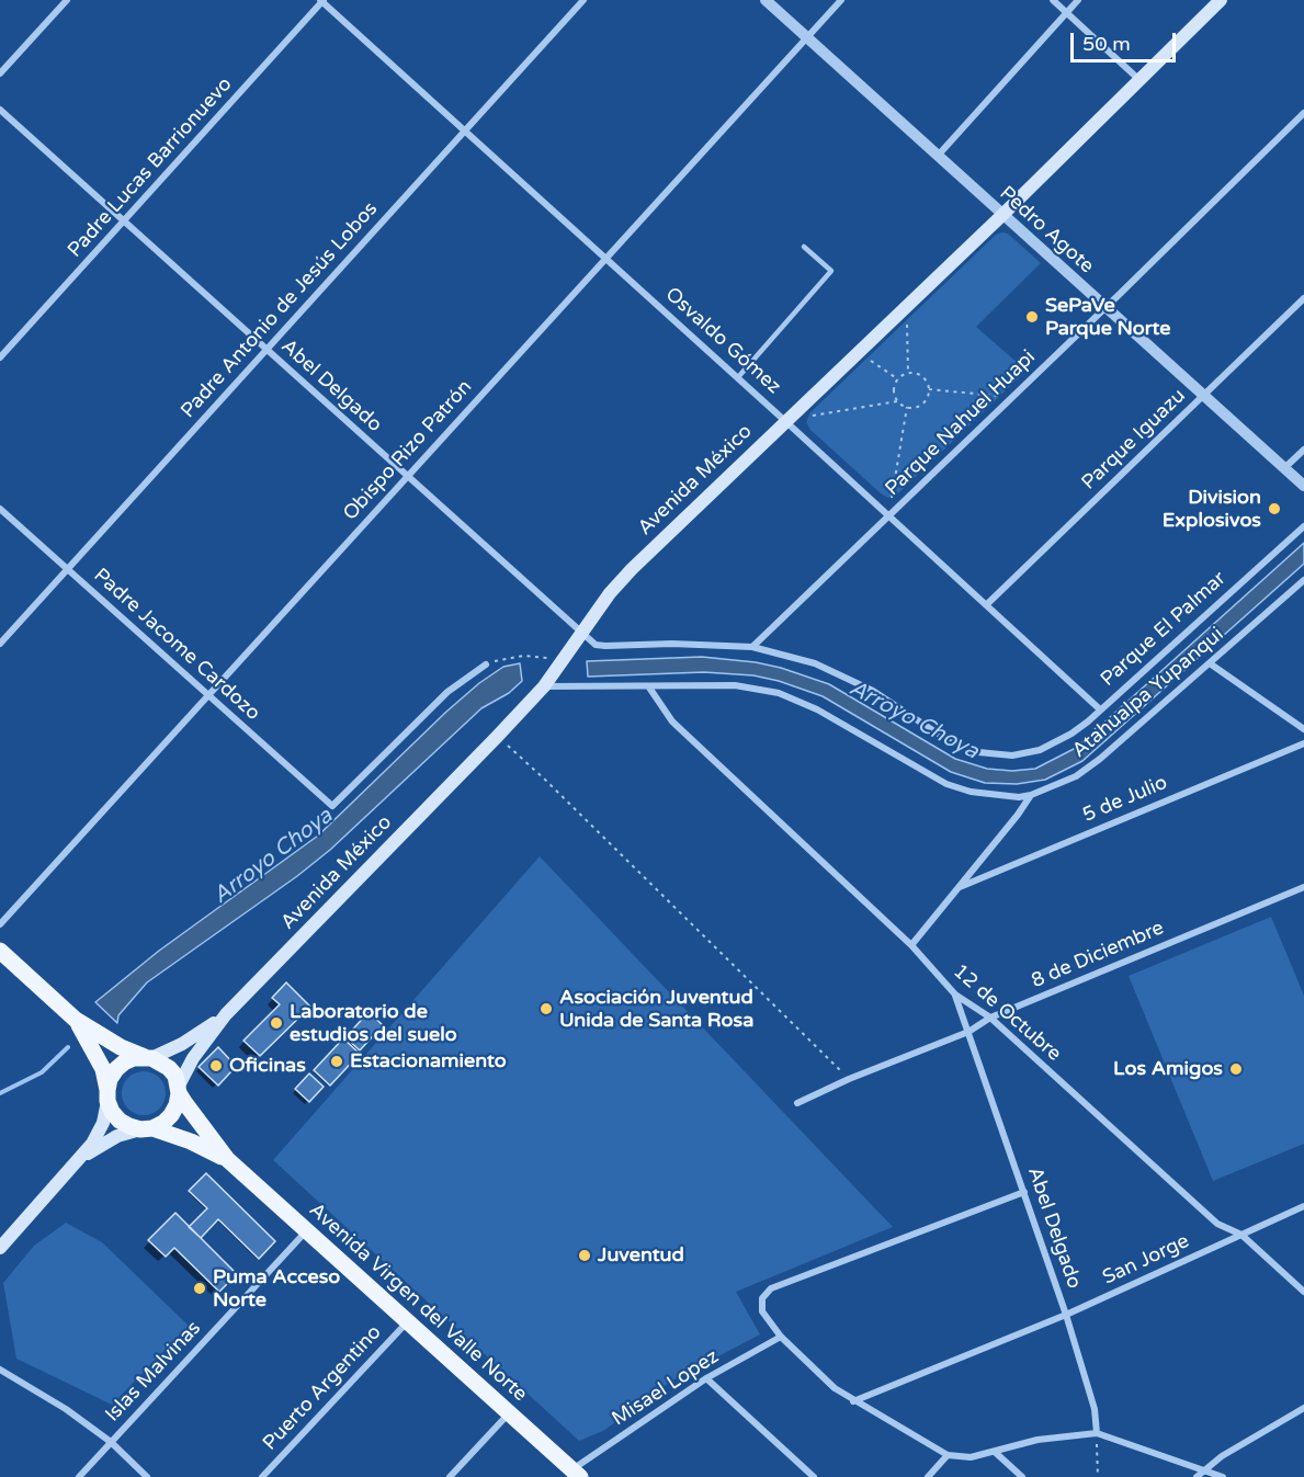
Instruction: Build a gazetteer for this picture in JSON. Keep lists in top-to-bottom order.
{
  "streets": {
    "main road": ["Avenida México", "Avenida Virgen del Valle Norte"],
    "street": [
      "Padre Lucas Barrionuevo",
      "Pedro Agote",
      "Padre Antonio de Jesús Lobos",
      "Osvaldo Gómez",
      "Abel Delgado",
      "Parque Nahuel Huapi",
      "Parque Iguazu",
      "Obispo Rizo Patrón",
      "Parque El Palmar",
      "Padre Jacome Cardozo",
      "Atahualpa Yupanqui",
      "5 de Julio",
      "8 de Diciembre",
      "12 de Octubre",
      "San Jorge",
      "Islas Malvinas",
      "Puerto Argentino",
      "Misael Lopez"
    ]
  },
  "crossings": [
    ["Padre Lucas Barrionuevo", "Osvaldo Gómez"],
    ["Padre Lucas Barrionuevo", "Abel Delgado"],
    ["Pedro Agote", "Parque Nahuel Huapi"],
    ["Pedro Agote", "Parque Iguazu"],
    ["Pedro Agote", "Obispo Rizo Patrón"],
    ["Pedro Agote", "Avenida México"],
    ["Padre Antonio de Jesús Lobos", "Osvaldo Gómez"],
    ["Padre Antonio de Jesús Lobos", "Abel Delgado"],
    ["Padre Antonio de Jesús Lobos", "Padre Jacome Cardozo"],
    ["Osvaldo Gómez", "Parque Nahuel Huapi"],
    ["Osvaldo Gómez", "Parque Iguazu"],
    ["Osvaldo Gómez", "Obispo Rizo Patrón"],
    ["Osvaldo Gómez", "Avenida México"],
    ["Osvaldo Gómez", "Parque El Palmar"],
    ["Abel Delgado", "Parque Nahuel Huapi"],
    ["Abel Delgado", "Obispo Rizo Patrón"],
    ["Abel Delgado", "Avenida México"],
    ["Abel Delgado", "Parque El Palmar"],
    ["Abel Delgado", "8 de Diciembre"],
    ["Abel Delgado", "12 de Octubre"],
    ["Abel Delgado", "San Jorge"],
    ["Parque Nahuel Huapi", "Parque El Palmar"],
    ["Obispo Rizo Patrón", "Padre Jacome Cardozo"],
    ["Avenida México", "Avenida Virgen del Valle Norte"],
    ["8 de Diciembre", "12 de Octubre"],
    ["12 de Octubre", "San Jorge"],
    ["Avenida Virgen del Valle Norte", "Islas Malvinas"],
    ["Avenida Virgen del Valle Norte", "Puerto Argentino"],
    ["Avenida Virgen del Valle Norte", "Misael Lopez"]
  ],
  "water": ["Arroyo Choya"],
  "places": [
    "SePaVe Parque Norte",
    "Division Explosivos",
    "Asociación Juventud Unida de Santa Rosa",
    "Laboratorio de estudios del suelo",
    "Estacionamiento",
    "Oficinas",
    "Los Amigos",
    "Juventud",
    "Puma Acceso Norte"
  ],
  "scale_bar": "50 m"
}
